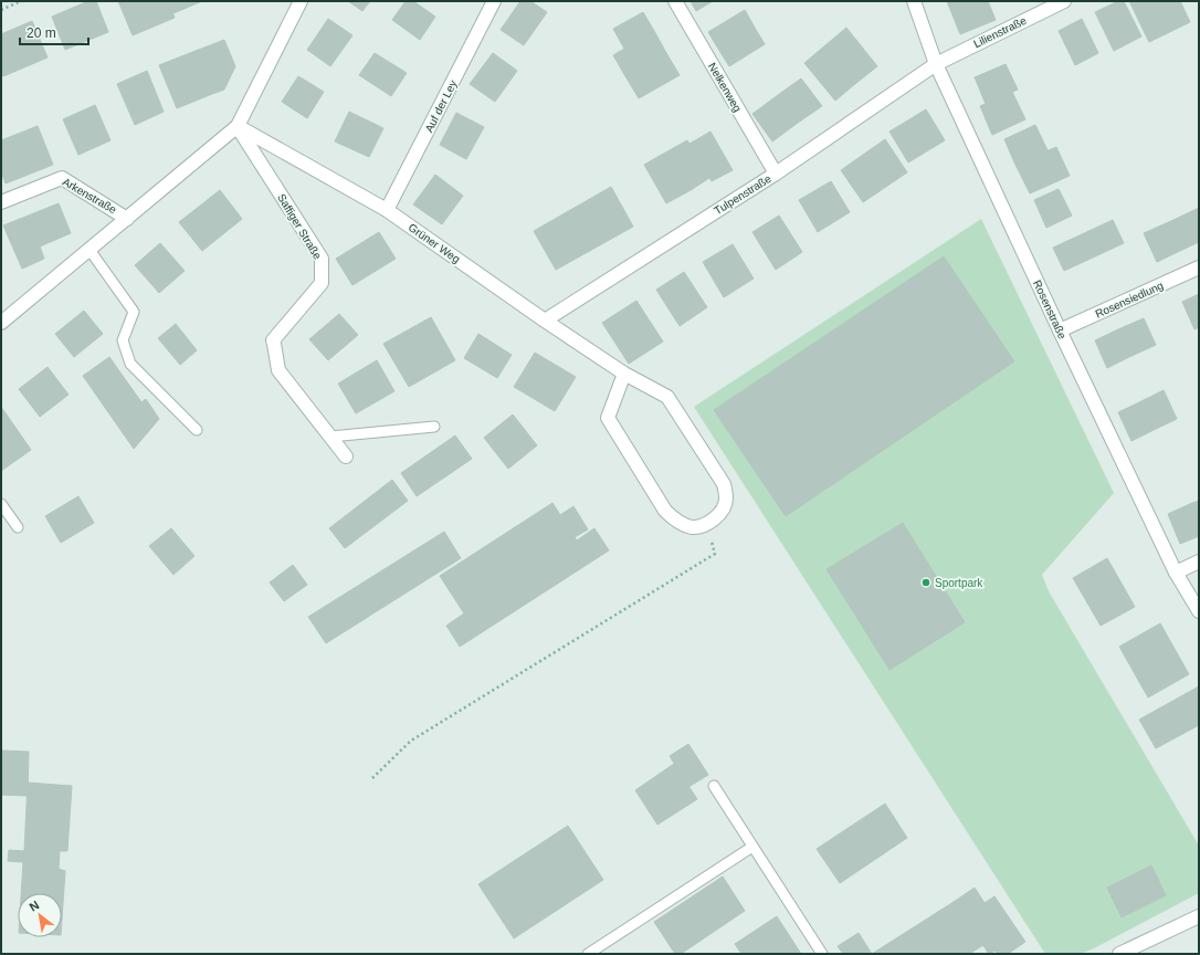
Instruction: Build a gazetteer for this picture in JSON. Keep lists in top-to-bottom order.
{
  "streets": {
    "street": [
      "Lilienstraße",
      "Nelkenweg",
      "Auf der Ley",
      "Tulpenstraße",
      "Arkenstraße",
      "Saffiger Straße",
      "Grüner Weg",
      "Rosensiedlung",
      "Rosenstraße"
    ]
  },
  "crossings": [
    ["Lilienstraße", "Tulpenstraße"],
    ["Lilienstraße", "Rosenstraße"],
    ["Nelkenweg", "Tulpenstraße"],
    ["Auf der Ley", "Grüner Weg"],
    ["Tulpenstraße", "Grüner Weg"],
    ["Tulpenstraße", "Rosenstraße"],
    ["Saffiger Straße", "Grüner Weg"],
    ["Rosensiedlung", "Rosenstraße"]
  ],
  "places": ["Sportpark"],
  "scale_bar": "20 m",
  "north": "top left"
}
